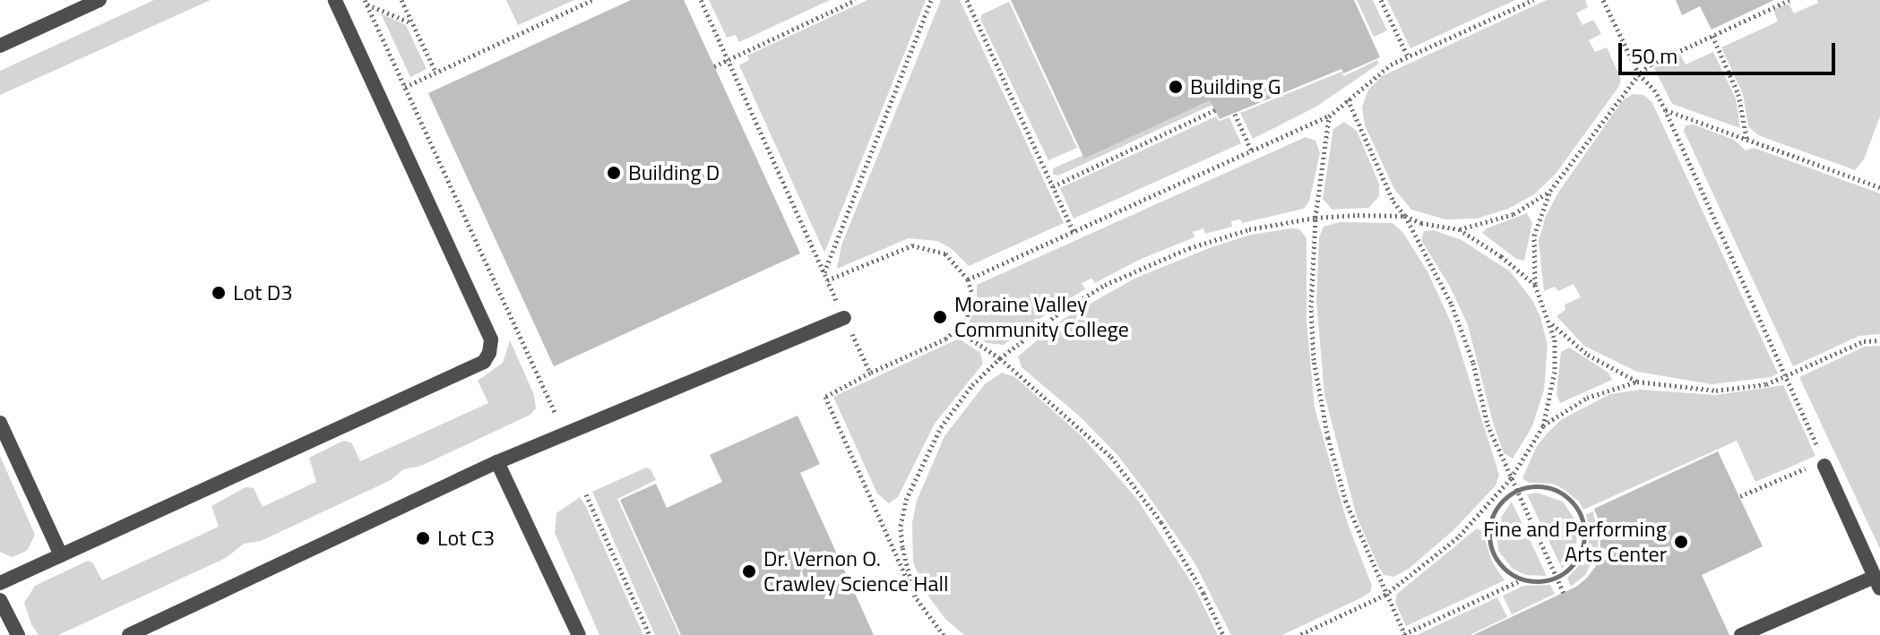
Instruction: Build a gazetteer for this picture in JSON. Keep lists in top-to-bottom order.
{
  "places": [
    "Building G",
    "Building D",
    "Lot D3",
    "Moraine Valley Community College",
    "Lot C3",
    "Fine and Performing Arts Center",
    "Dr. Vernon O. Crawley Science Hall"
  ],
  "scale_bar": "50 m"
}
